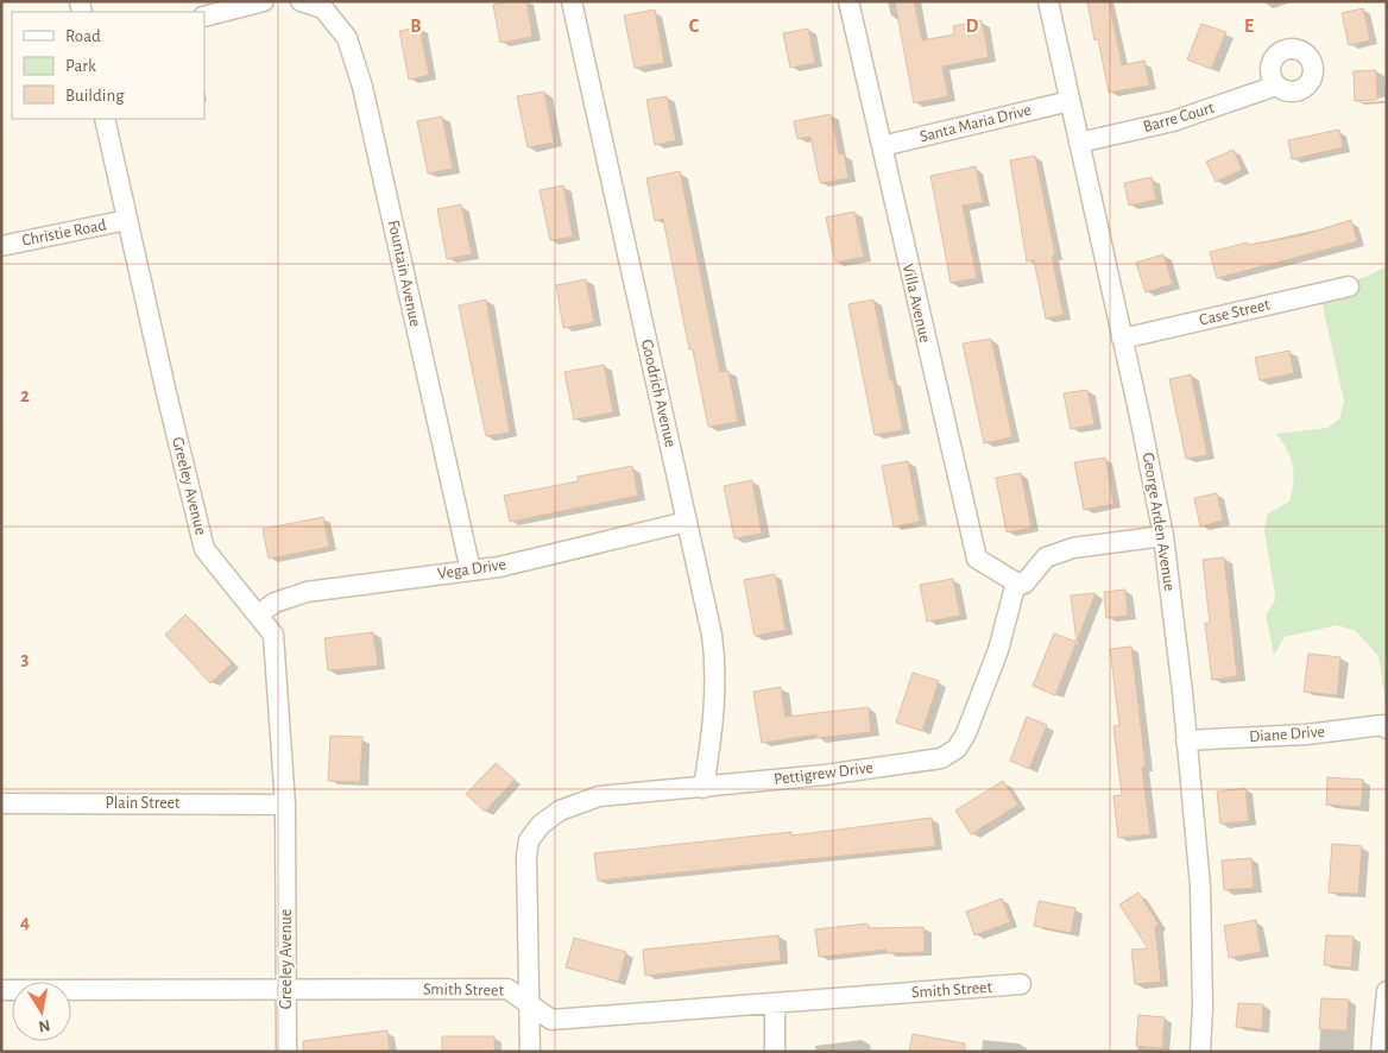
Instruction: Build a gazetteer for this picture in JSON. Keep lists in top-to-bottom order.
{
  "streets": {
    "street": [
      "Barre Court",
      "Santa Maria Drive",
      "Christie Road",
      "Fountain Avenue",
      "Villa Avenue",
      "Case Street",
      "Goodrich Avenue",
      "Greeley Avenue",
      "George Arden Avenue",
      "Vega Drive",
      "Diane Drive",
      "Pettigrew Drive",
      "Plain Street",
      "Smith Street"
    ]
  },
  "crossings": [
    ["Barre Court", "George Arden Avenue"],
    ["Santa Maria Drive", "Villa Avenue"],
    ["Santa Maria Drive", "George Arden Avenue"],
    ["Christie Road", "Greeley Avenue"],
    ["Fountain Avenue", "Vega Drive"],
    ["Villa Avenue", "Pettigrew Drive"],
    ["Case Street", "George Arden Avenue"],
    ["Goodrich Avenue", "Vega Drive"],
    ["Goodrich Avenue", "Pettigrew Drive"],
    ["Greeley Avenue", "Vega Drive"],
    ["Greeley Avenue", "Plain Street"],
    ["Greeley Avenue", "Smith Street"],
    ["George Arden Avenue", "Diane Drive"],
    ["Pettigrew Drive", "Smith Street"]
  ],
  "legend": ["Road", "Park", "Building"],
  "north": "bottom",
  "grid": {
    "columns": [
      "B",
      "C",
      "D",
      "E"
    ],
    "rows": ["2", "3", "4"]
  }
}
